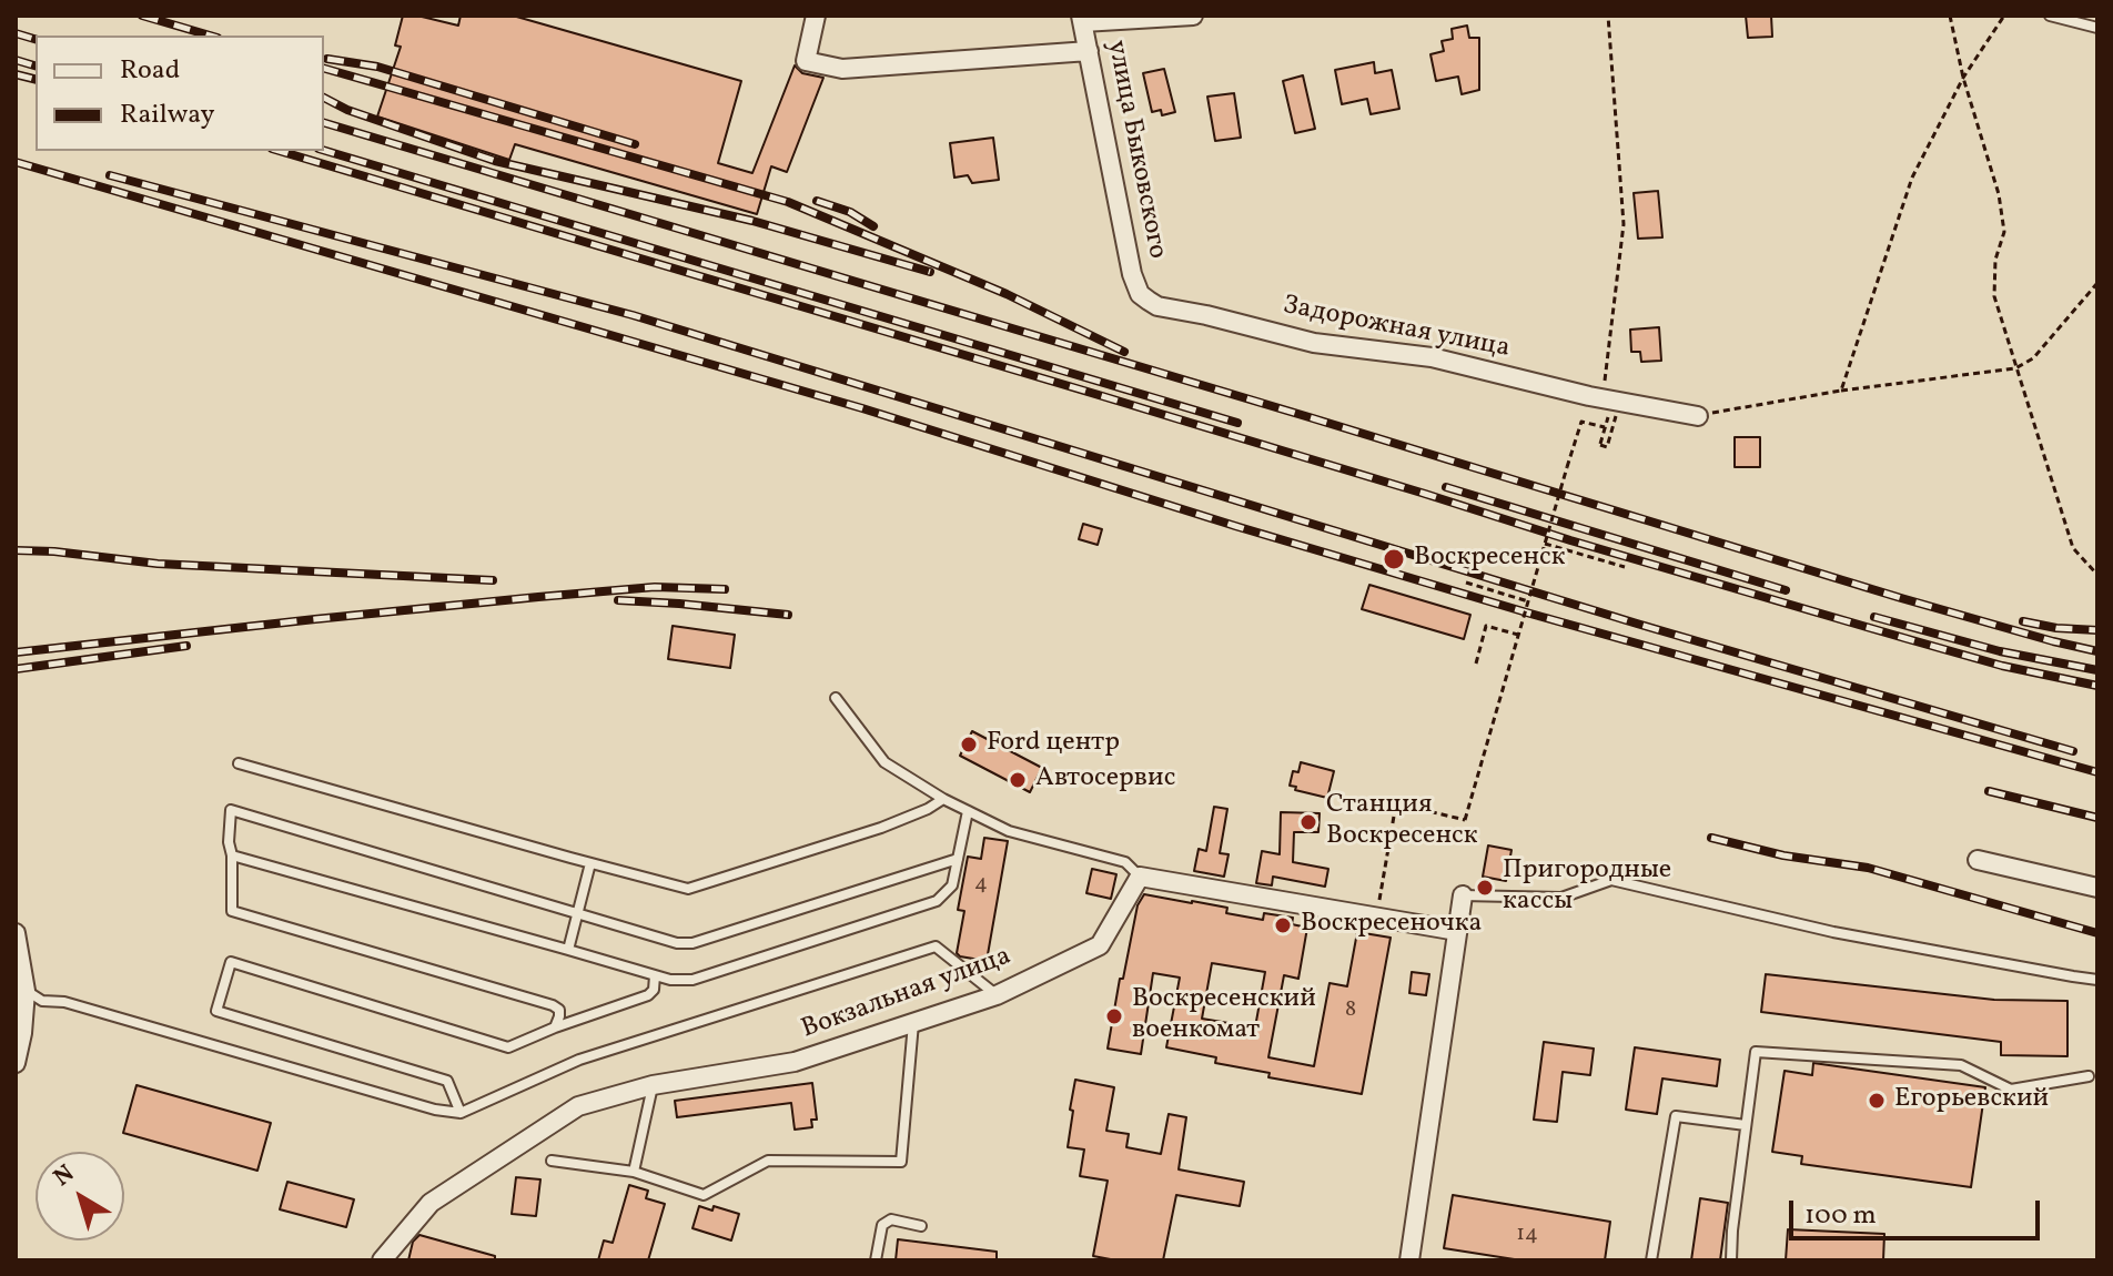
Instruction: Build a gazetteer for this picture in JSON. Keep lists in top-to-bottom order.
{
  "streets": {
    "street": ["улица Быковского", "Задорожная улица", "Вокзальная улица"]
  },
  "crossings": [
    ["улица Быковского", "Задорожная улица"]
  ],
  "places": [
    "Воскресенск",
    "Ford центр",
    "Автосервис",
    "Станция Воскресенск",
    "Пригородные кассы",
    "Воскресеночка",
    "Воскресенский военкомат",
    "Егорьевский"
  ],
  "house_numbers": ["4", "8", "14"],
  "legend": ["Road", "Railway"],
  "scale_bar": "100 m",
  "north": "top left"
}
